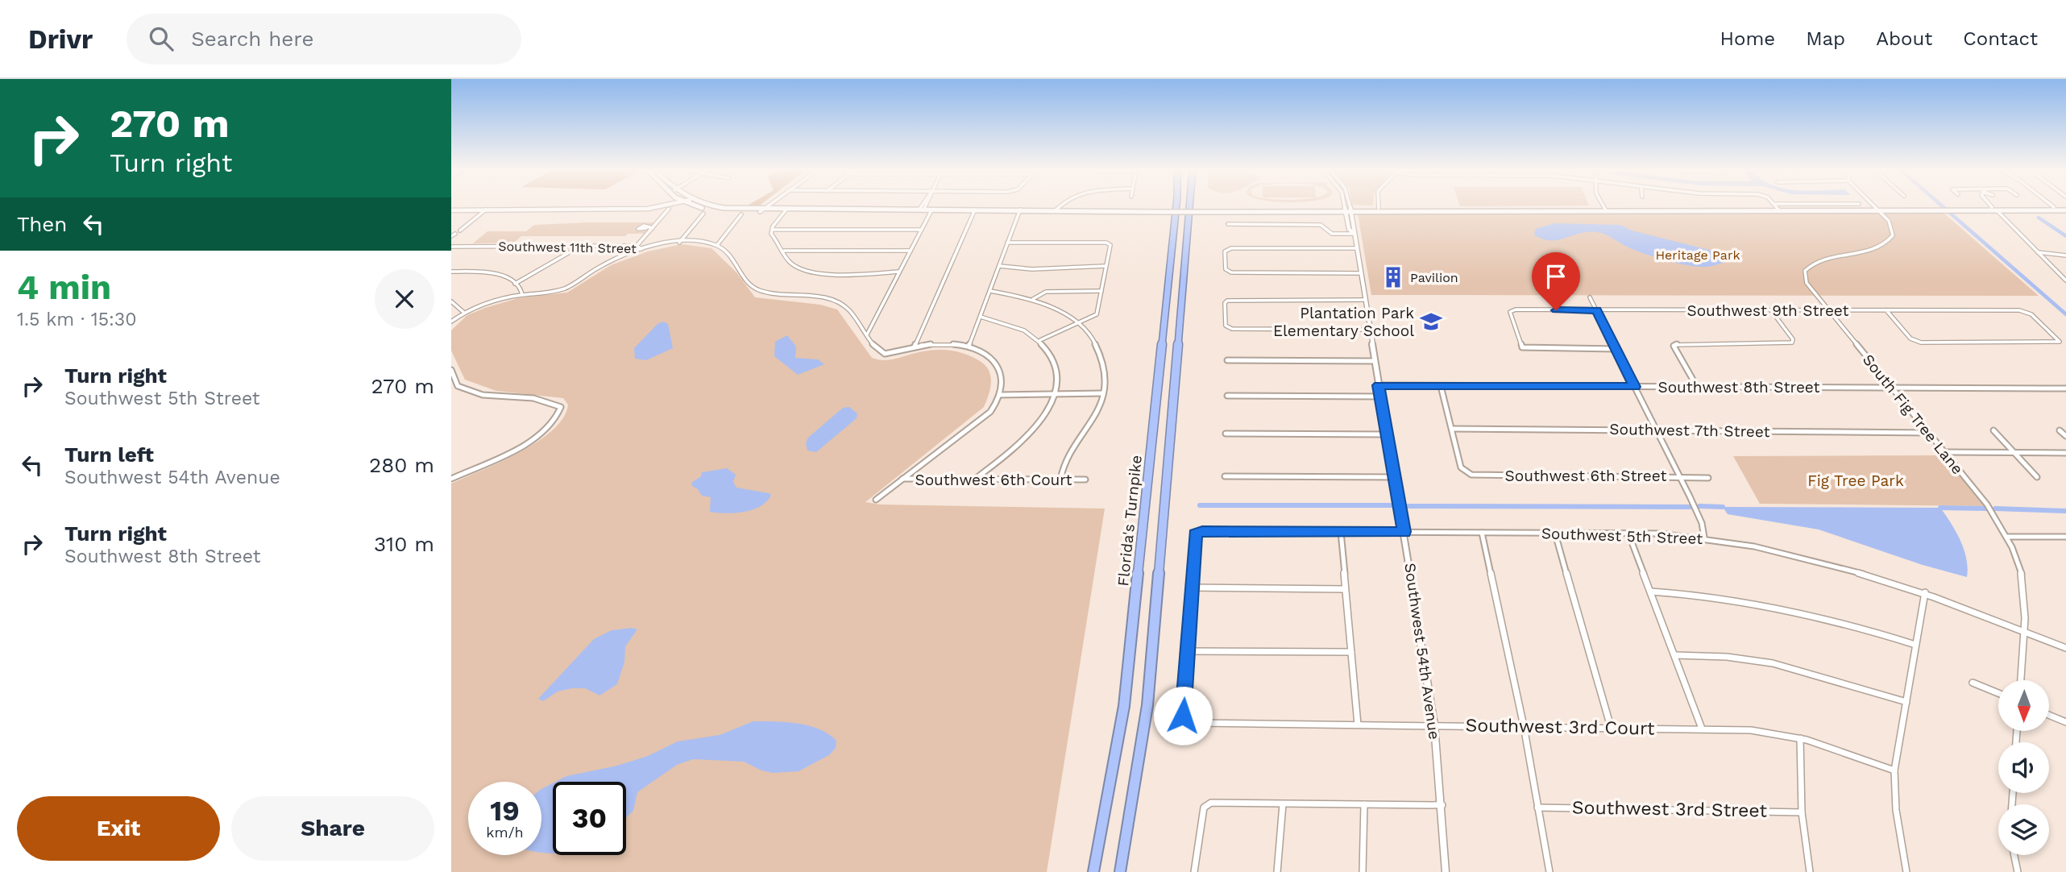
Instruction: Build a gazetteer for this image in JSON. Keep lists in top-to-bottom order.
{
  "streets": {
    "highway": ["Florida's Turnpike"],
    "street": [
      "Southwest 11th Street",
      "Southwest 9th Street",
      "Southwest 8th Street",
      "South Fig Tree Lane",
      "Southwest 7th Street",
      "Southwest 6th Street",
      "Southwest 6th Court",
      "Southwest 5th Street",
      "Southwest 54th Avenue",
      "Southwest 3rd Court",
      "Southwest 3rd Street"
    ]
  },
  "crossings": [
    ["Southwest 9th Street", "South Fig Tree Lane"],
    ["Southwest 8th Street", "South Fig Tree Lane"],
    ["Southwest 8th Street", "Southwest 54th Avenue"],
    ["South Fig Tree Lane", "Southwest 7th Street"],
    ["South Fig Tree Lane", "Southwest 5th Street"],
    ["Southwest 7th Street", "Southwest 6th Street"],
    ["Southwest 5th Street", "Southwest 54th Avenue"],
    ["Southwest 54th Avenue", "Southwest 3rd Court"]
  ],
  "parks": ["Heritage Park", "Fig Tree Park"],
  "places": {
    "building": ["Pavilion"],
    "school or university": ["Plantation Park Elementary School"]
  },
  "north": "bottom",
  "page": {
    "header": "Drivr",
    "search": "Search here",
    "nav": [
      "Home",
      "Map",
      "About",
      "Contact"
    ],
    "turn": ["270 m", "Turn right"],
    "then": "Then",
    "heading": ["4 min", "1.5 km · 15:30"],
    "list": [
      {
        "name": "Turn right",
        "note": "Southwest 5th Street",
        "value": "270 m"
      },
      {
        "name": "Turn left",
        "note": "Southwest 54th Avenue",
        "value": "280 m"
      },
      {
        "name": "Turn right",
        "note": "Southwest 8th Street",
        "value": "310 m"
      }
    ],
    "speed": "19 km/h",
    "limit": "30",
    "buttons": ["Exit", "Share"]
  }
}
